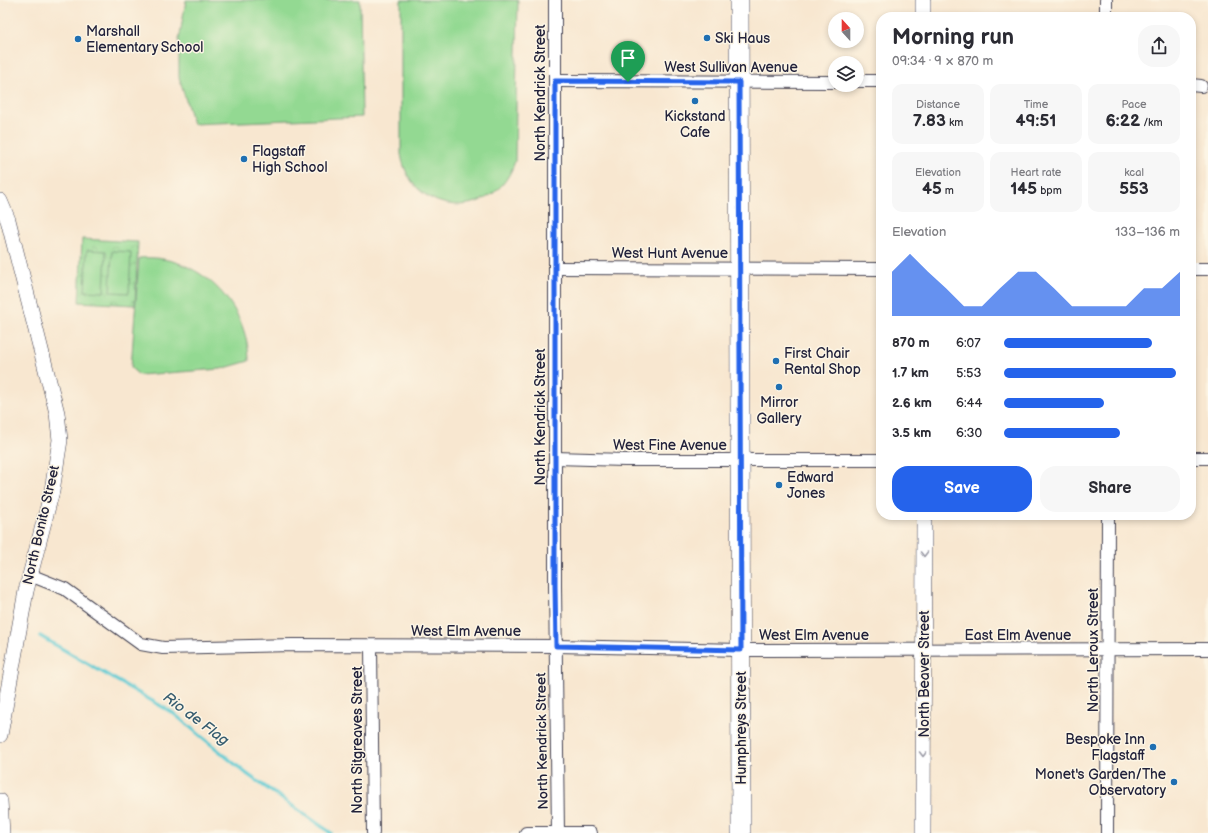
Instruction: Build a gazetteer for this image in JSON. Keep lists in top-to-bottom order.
{
  "streets": {
    "main road": ["Humphreys Street"],
    "street": [
      "West Sullivan Avenue",
      "North Kendrick Street",
      "West Hunt Avenue",
      "West Fine Avenue",
      "North Bonito Street",
      "West Elm Avenue",
      "East Elm Avenue",
      "North Leroux Street",
      "North Beaver Street",
      "North Sitgreaves Street"
    ]
  },
  "crossings": [
    ["West Sullivan Avenue", "North Kendrick Street"],
    ["West Sullivan Avenue", "Humphreys Street"],
    ["North Kendrick Street", "West Hunt Avenue"],
    ["North Kendrick Street", "West Fine Avenue"],
    ["North Kendrick Street", "West Elm Avenue"],
    ["West Hunt Avenue", "Humphreys Street"],
    ["West Fine Avenue", "Humphreys Street"],
    ["North Bonito Street", "West Elm Avenue"],
    ["West Elm Avenue", "East Elm Avenue"],
    ["West Elm Avenue", "North Beaver Street"],
    ["West Elm Avenue", "Humphreys Street"],
    ["West Elm Avenue", "North Sitgreaves Street"],
    ["East Elm Avenue", "North Leroux Street"],
    ["East Elm Avenue", "North Beaver Street"]
  ],
  "one_way": ["North Beaver Street"],
  "water": ["Rio de Flag"],
  "places": [
    "Ski Haus",
    "Marshall Elementary School",
    "Kickstand Cafe",
    "Flagstaff High School",
    "First Chair Rental Shop",
    "Mirror Gallery",
    "Edward Jones",
    "Bespoke Inn Flagstaff",
    "Monet's Garden/The Observatory"
  ],
  "north": "top",
  "page": {
    "heading": ["Morning run", "09:34 · 9 × 870 m"],
    "stats": [
      ["Distance", "7.83 km"],
      ["Time", "49:51"],
      ["Pace", "6:22 /km"],
      ["Elevation", "45 m"],
      ["Heart rate", "145 bpm"],
      ["kcal", "553"]
    ],
    "chart": ["Elevation", "133–136 m"],
    "list": [
      {
        "name": "870 m",
        "note": "6:07"
      },
      {
        "name": "1.7 km",
        "note": "5:53"
      },
      {
        "name": "2.6 km",
        "note": "6:44"
      },
      {
        "name": "3.5 km",
        "note": "6:30"
      }
    ],
    "buttons": ["Save", "Share"]
  }
}
